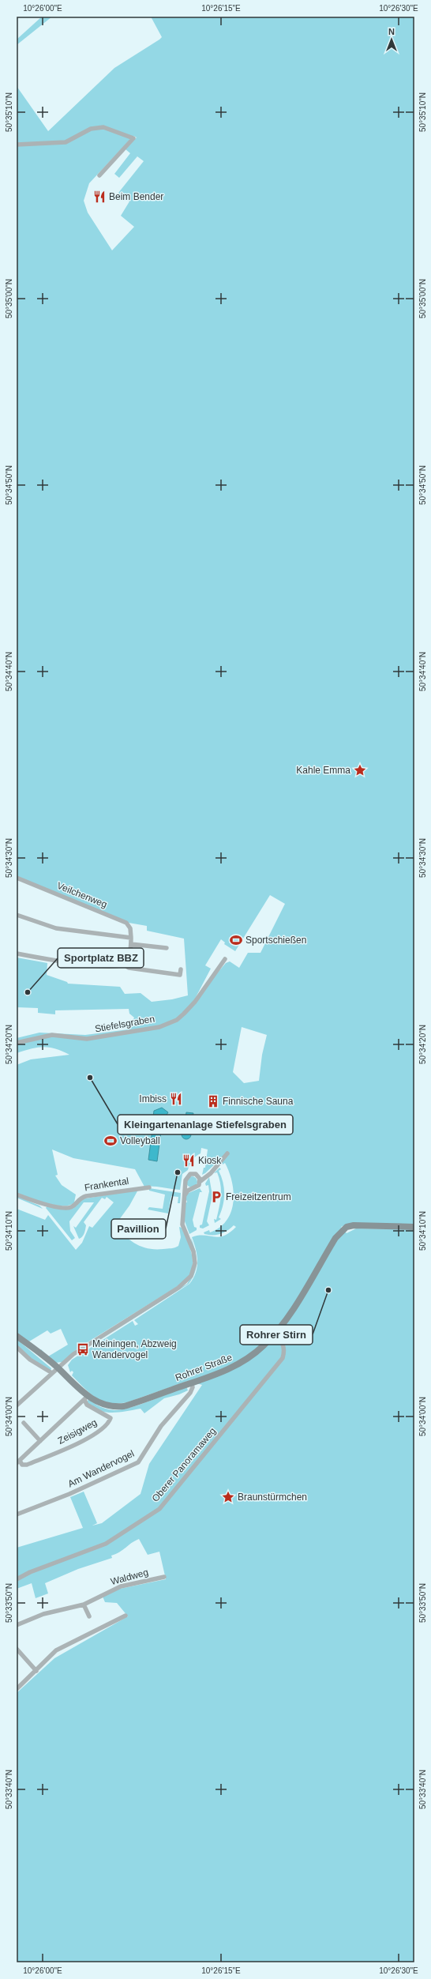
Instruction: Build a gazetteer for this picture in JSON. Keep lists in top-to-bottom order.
{
  "streets": {
    "main road": ["Rohrer Straße"],
    "street": [
      "Veilchenweg",
      "Stiefelsgraben",
      "Frankental",
      "Zeisigweg",
      "Oberer Panoramaweg",
      "Am Wandervogel",
      "Waldweg"
    ]
  },
  "crossings": [
    ["Rohrer Straße", "Zeisigweg"],
    ["Rohrer Straße", "Oberer Panoramaweg"],
    ["Rohrer Straße", "Am Wandervogel"]
  ],
  "places": {
    "restaurant": ["Beim Bender", "Imbiss", "Kiosk"],
    "place": ["Kahle Emma", "Braunstürmchen"],
    "sports": ["Sportschießen", "Volleyball"],
    "other": [
      "Sportplatz BBZ",
      "Kleingartenanlage Stiefelsgraben",
      "Pavillion",
      "Rohrer Stirn"
    ],
    "building": ["Finnische Sauna"],
    "parking": ["Freizeitzentrum"],
    "bus stop": ["Meiningen, Abzweig Wandervogel"]
  },
  "north": "top",
  "coordinates": [
    "10°26'00\"E",
    "10°26'15\"E",
    "10°26'30\"E",
    "50°35'10\"N",
    "50°35'00\"N",
    "50°34'50\"N",
    "50°34'40\"N",
    "50°34'30\"N",
    "50°34'20\"N",
    "50°34'10\"N",
    "50°34'00\"N",
    "50°33'50\"N",
    "50°33'40\"N"
  ]
}
